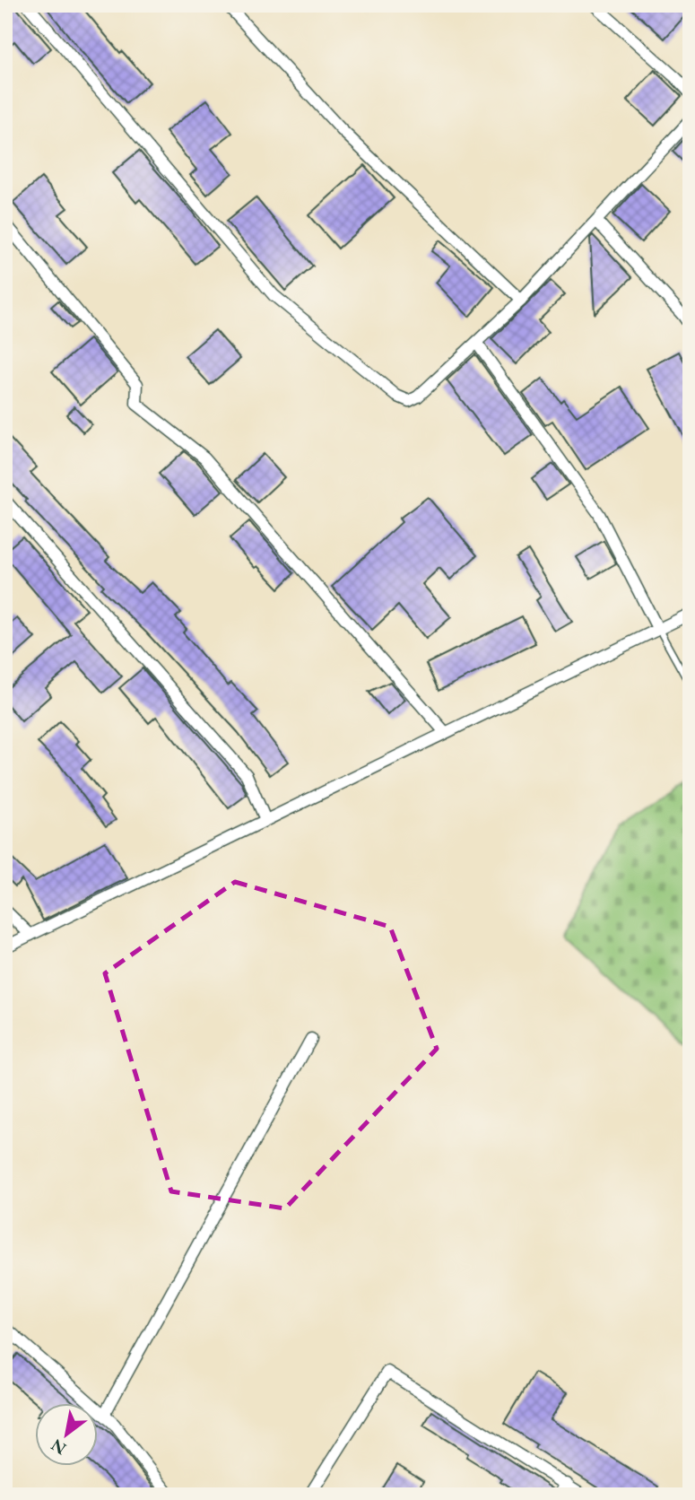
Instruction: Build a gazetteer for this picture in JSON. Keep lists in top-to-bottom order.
{
  "north": "bottom left"
}
